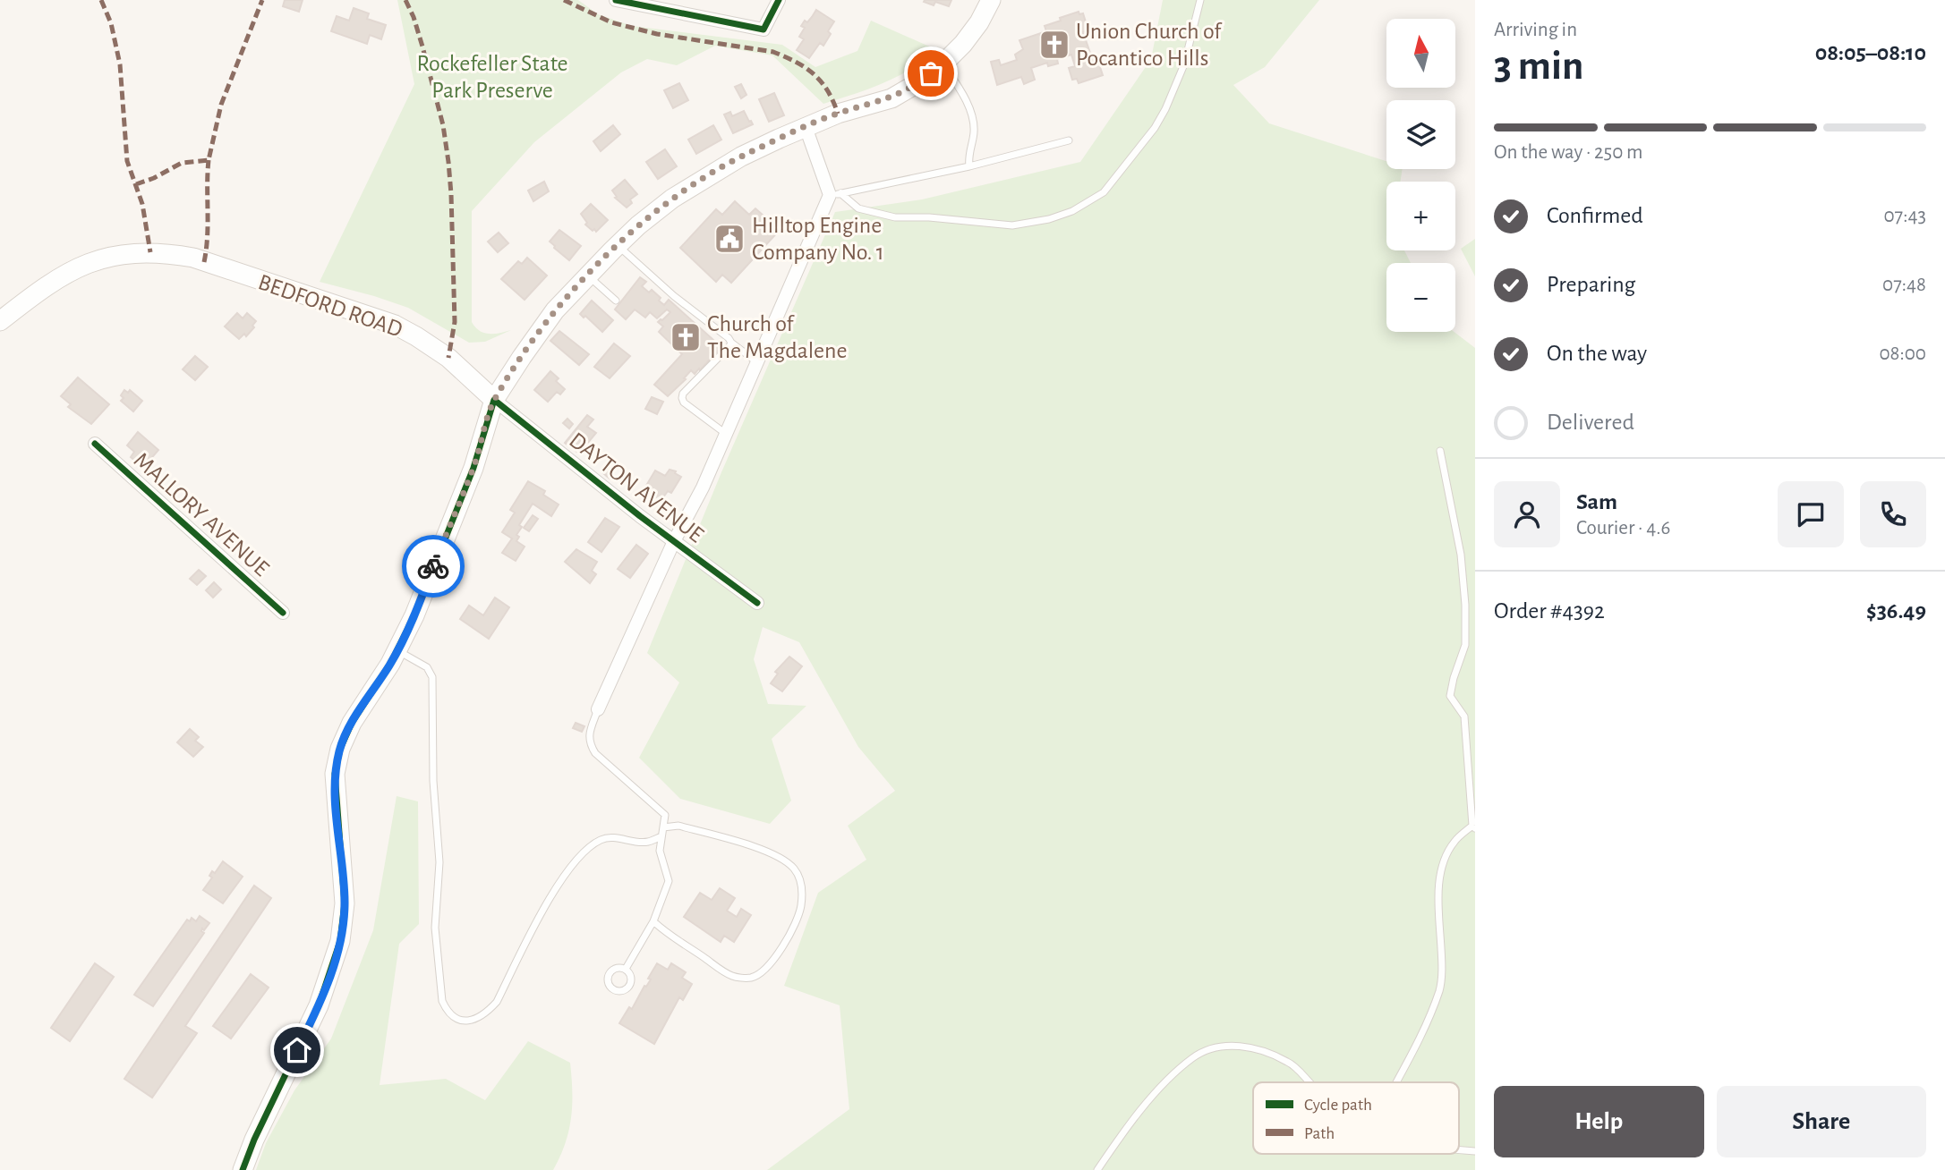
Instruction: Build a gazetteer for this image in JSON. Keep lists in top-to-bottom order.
{
  "streets": {
    "main road": ["BEDFORD ROAD"],
    "street": ["DAYTON AVENUE", "MALLORY AVENUE"]
  },
  "crossings": [
    ["BEDFORD ROAD", "DAYTON AVENUE"]
  ],
  "parks": ["Rockefeller State Park Preserve"],
  "places": {
    "church": ["Union Church of Pocantico Hills", "Church of The Magdalene"],
    "public building": ["Hilltop Engine Company No. 1"]
  },
  "legend": ["Cycle path", "Path"],
  "north": "top",
  "page": {
    "heading": ["3 min", "Arriving in", "08:05–08:10"],
    "panel": [
      "Sam",
      "Courier · 4.6",
      "Order #4392",
      "$36.49"
    ],
    "map_buttons": ["+", "−"],
    "bar": "On the way · 250 m",
    "list": [
      ["Confirmed", "07:43"],
      ["Preparing", "07:48"],
      ["On the way", "08:00"],
      "Delivered"
    ],
    "buttons": ["Help", "Share"]
  }
}
